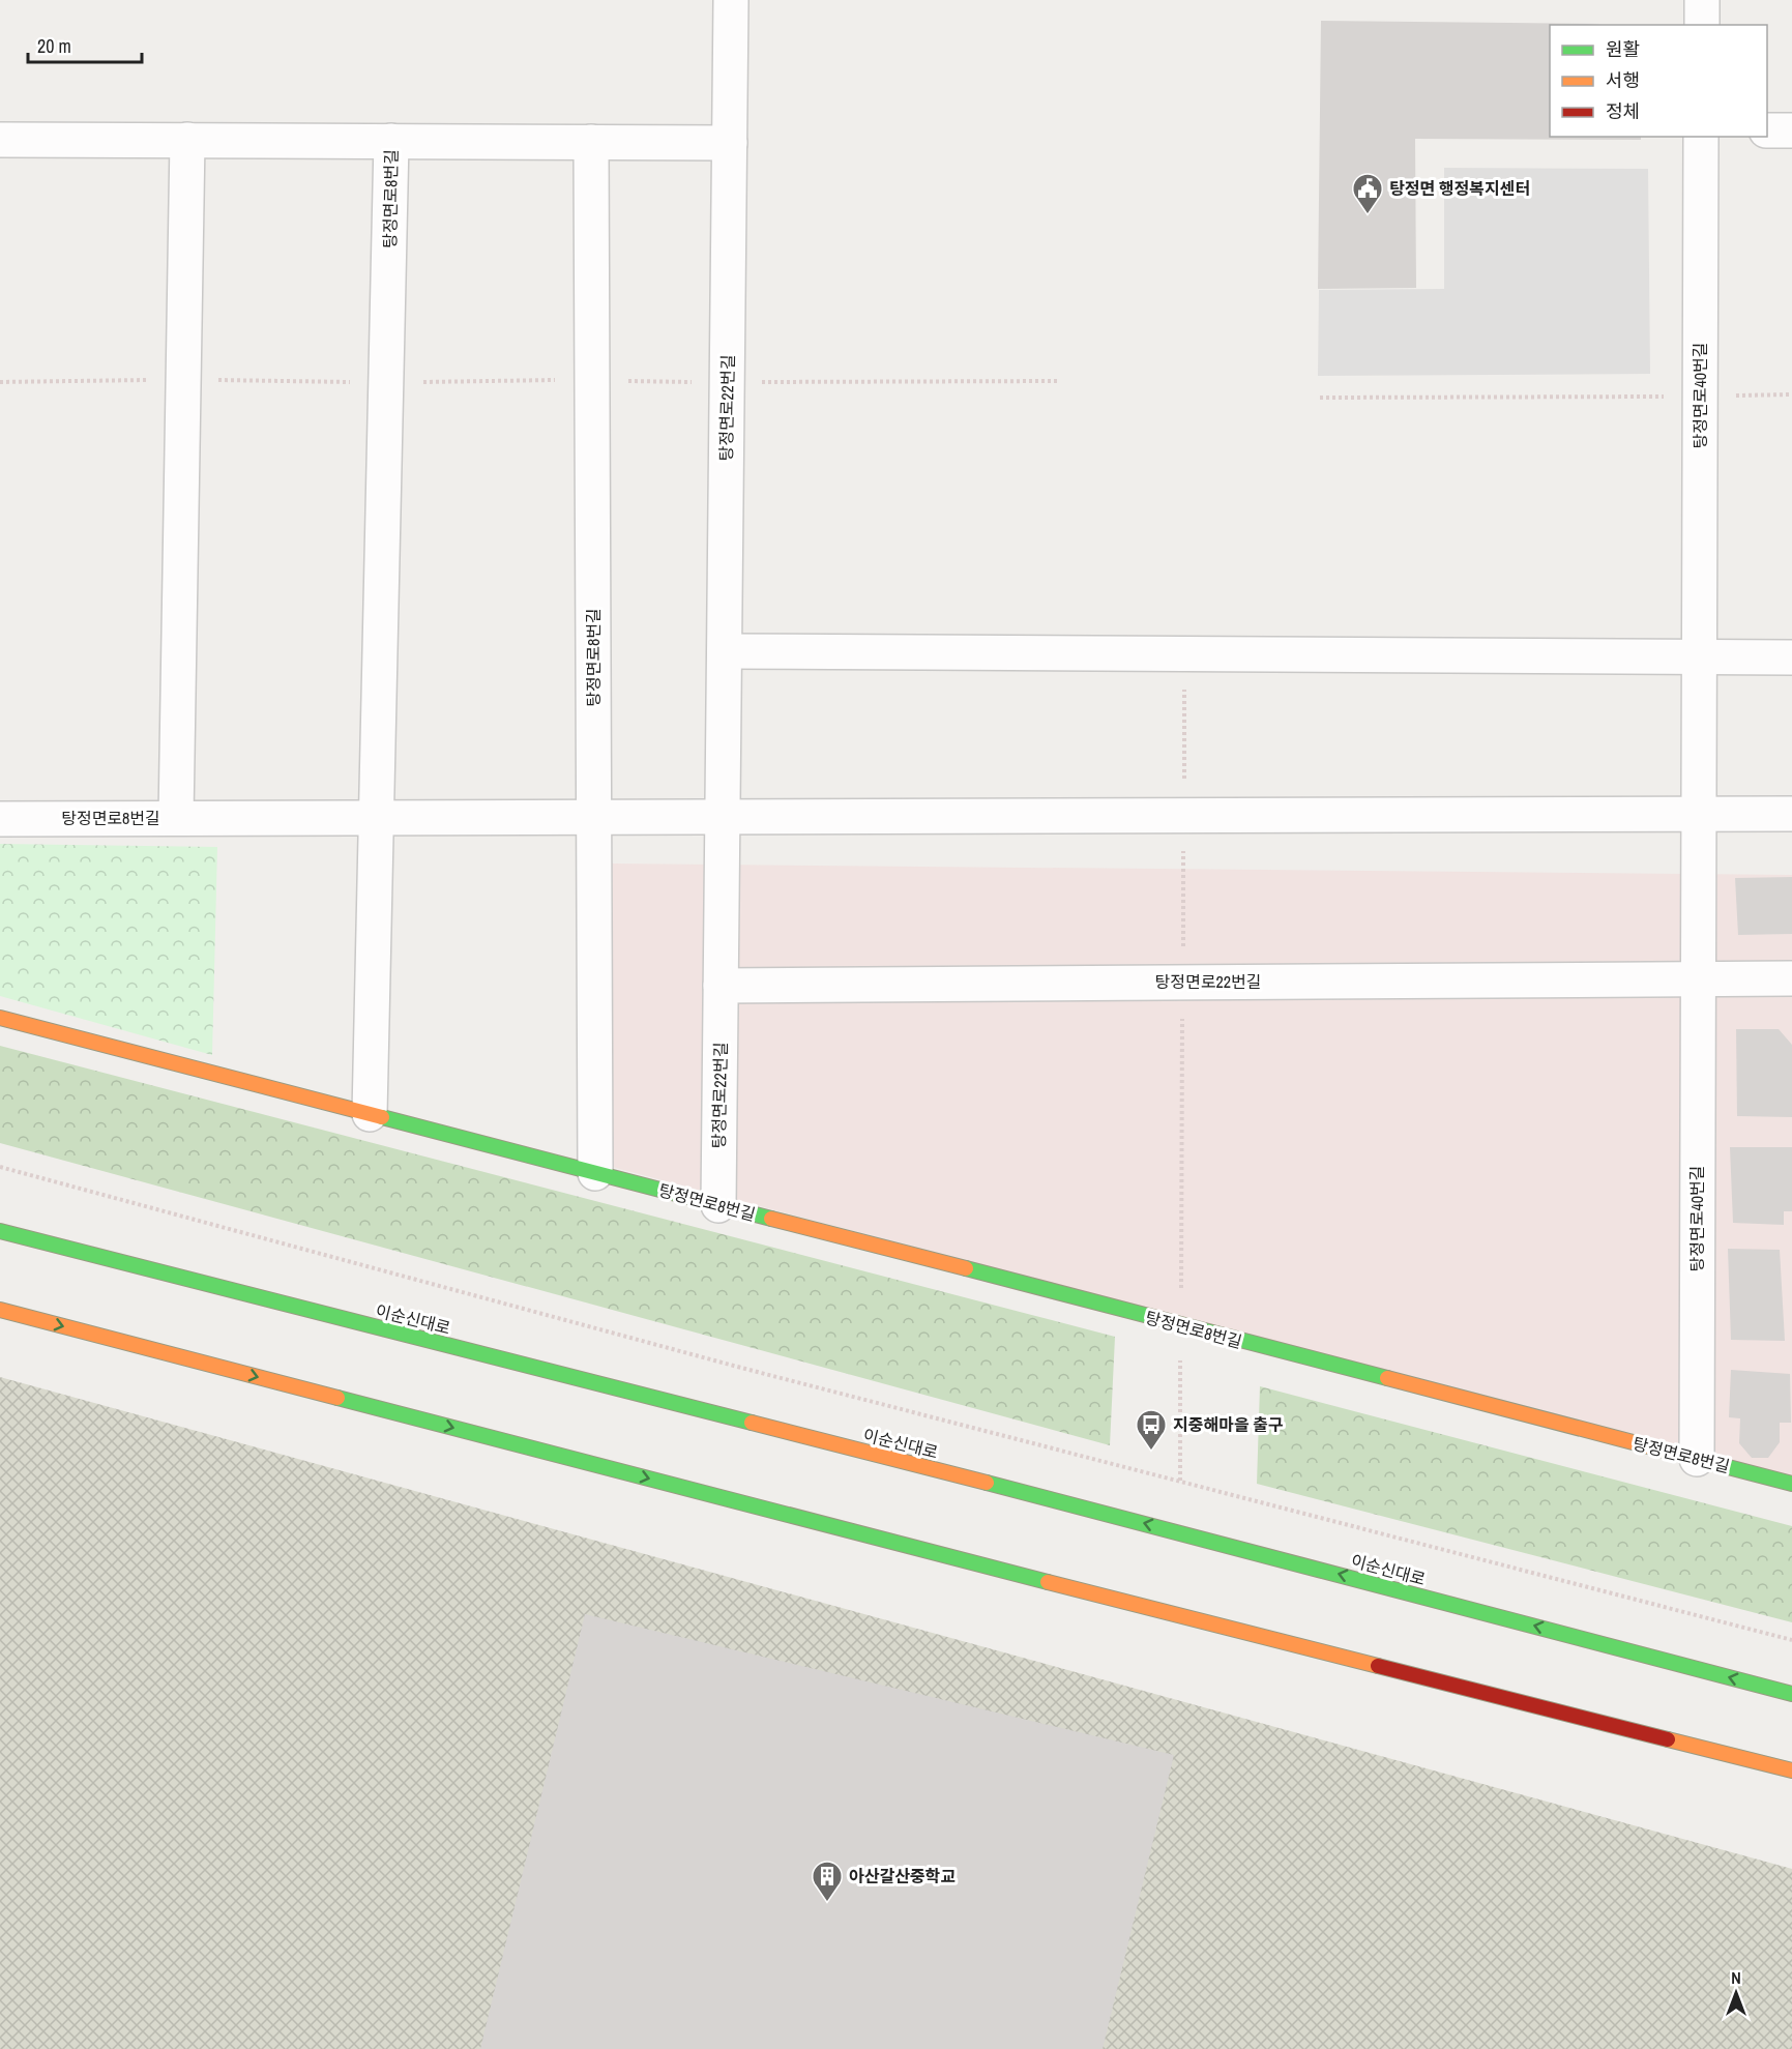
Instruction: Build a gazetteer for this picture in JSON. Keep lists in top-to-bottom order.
{
  "streets": {
    "main road": ["탕정면로8번길", "이순신대로"],
    "street": ["탕정면로40번길", "탕정면로22번길"]
  },
  "crossings": [
    ["탕정면로8번길", "탕정면로40번길"],
    ["탕정면로8번길", "탕정면로22번길"],
    ["탕정면로40번길", "탕정면로22번길"]
  ],
  "places": {
    "public building": ["탕정면 행정복지센터"],
    "bus stop": ["지중해마을 출구"],
    "building": ["아산갈산중학교"]
  },
  "legend": ["원활", "서행", "정체"],
  "scale_bar": "20 m",
  "north": "top"
}
